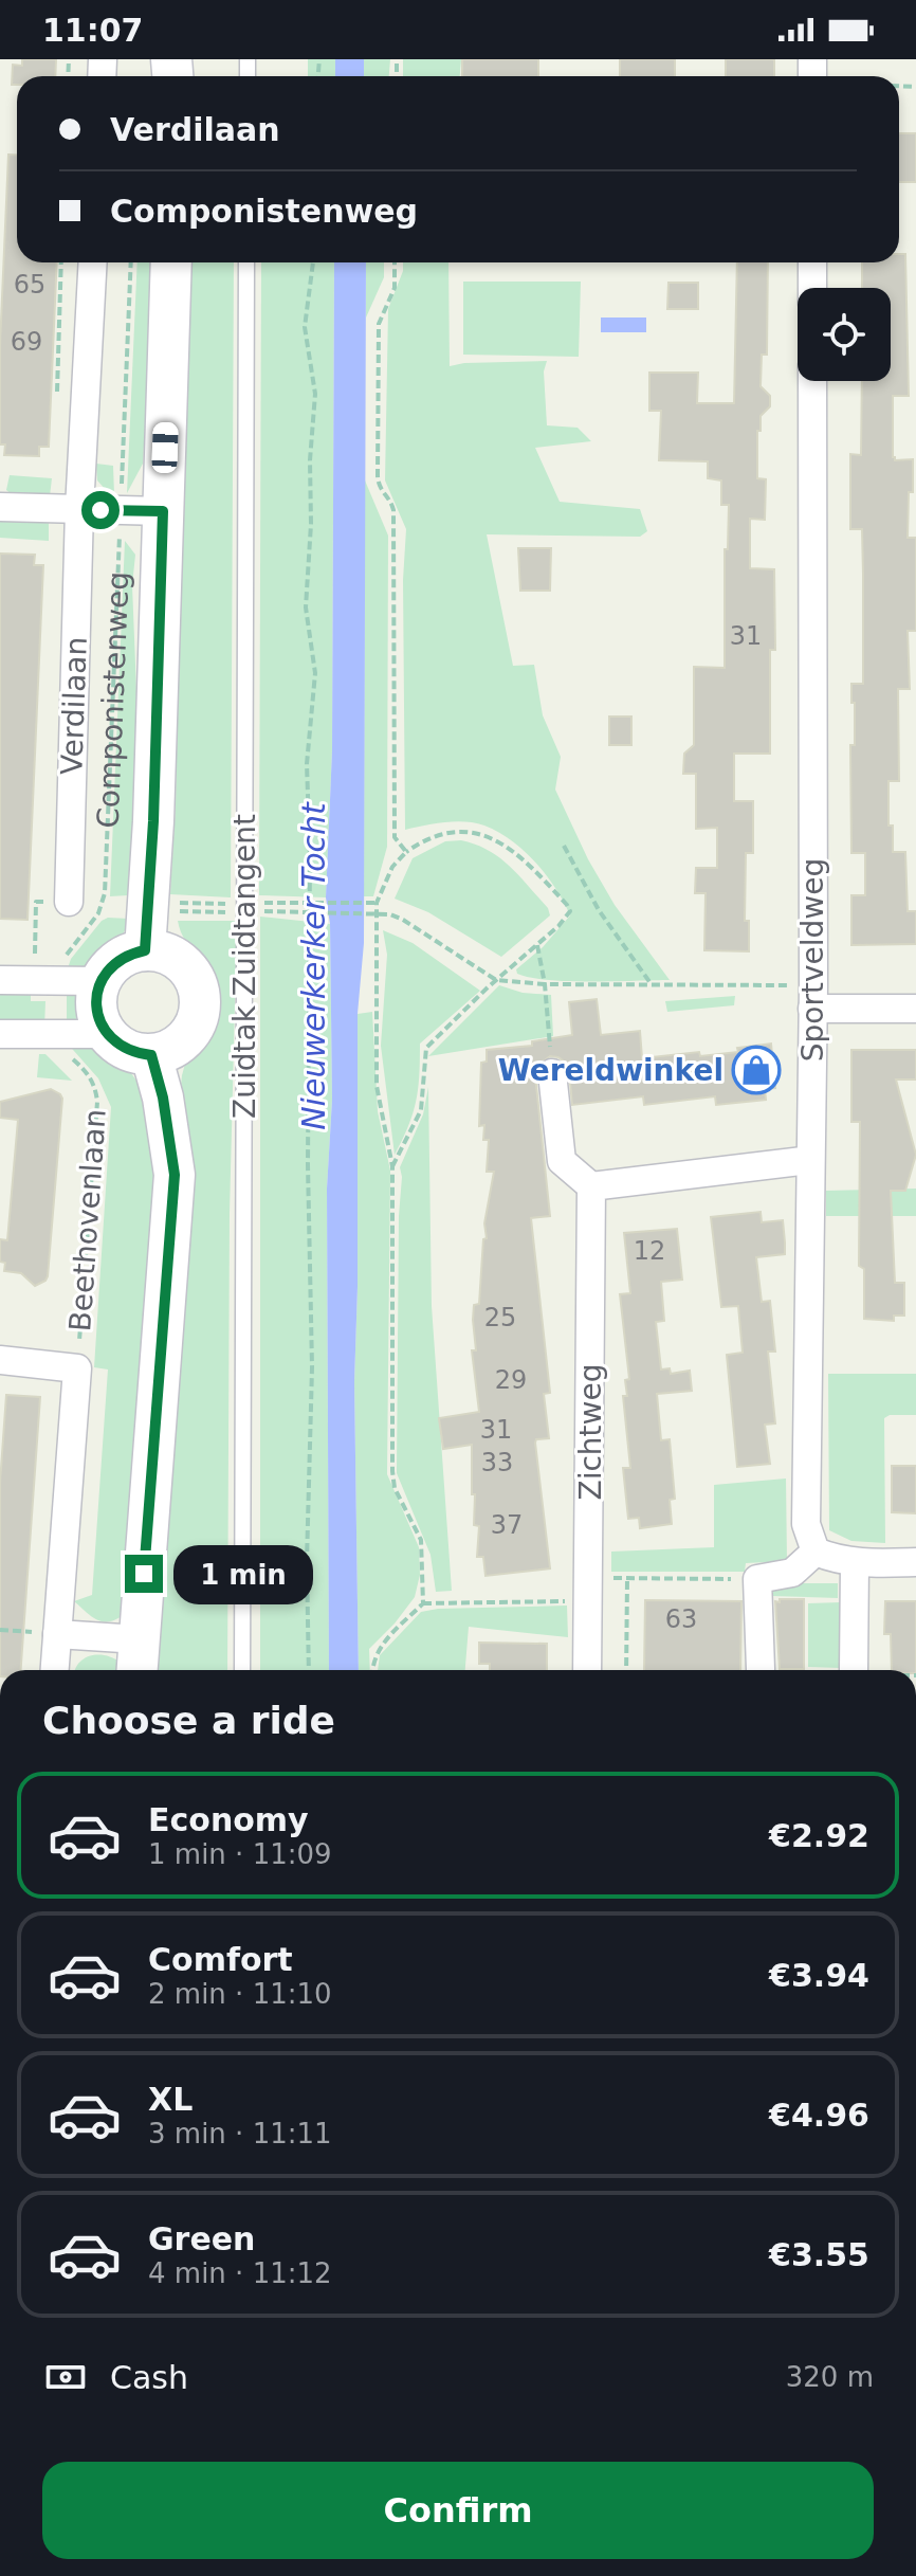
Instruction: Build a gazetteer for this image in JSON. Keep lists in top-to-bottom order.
{
  "streets": {
    "main road": ["Componistenweg"],
    "street": [
      "Verdilaan",
      "Sportveldweg",
      "Beethovenlaan",
      "Zichtweg"
    ],
    "lane": ["Zuidtak Zuidtangent"]
  },
  "water": ["Nieuwerkerker Tocht"],
  "places": {
    "shop": ["Wereldwinkel"]
  },
  "house_numbers": [
    "65",
    "69",
    "31",
    "12",
    "25",
    "29",
    "31",
    "33",
    "37",
    "63"
  ],
  "page": {
    "status": "11:07",
    "banner": ["Verdilaan", "Componistenweg"],
    "bubble": "1 min",
    "heading": "Choose a ride",
    "list": [
      {
        "name": "Economy",
        "note": "1 min · 11:09",
        "value": "€2.92"
      },
      {
        "name": "Comfort",
        "note": "2 min · 11:10",
        "value": "€3.94"
      },
      {
        "name": "XL",
        "note": "3 min · 11:11",
        "value": "€4.96"
      },
      {
        "name": "Green",
        "note": "4 min · 11:12",
        "value": "€3.55"
      }
    ],
    "pay": ["Cash", "320 m"],
    "buttons": "Confirm"
  }
}
